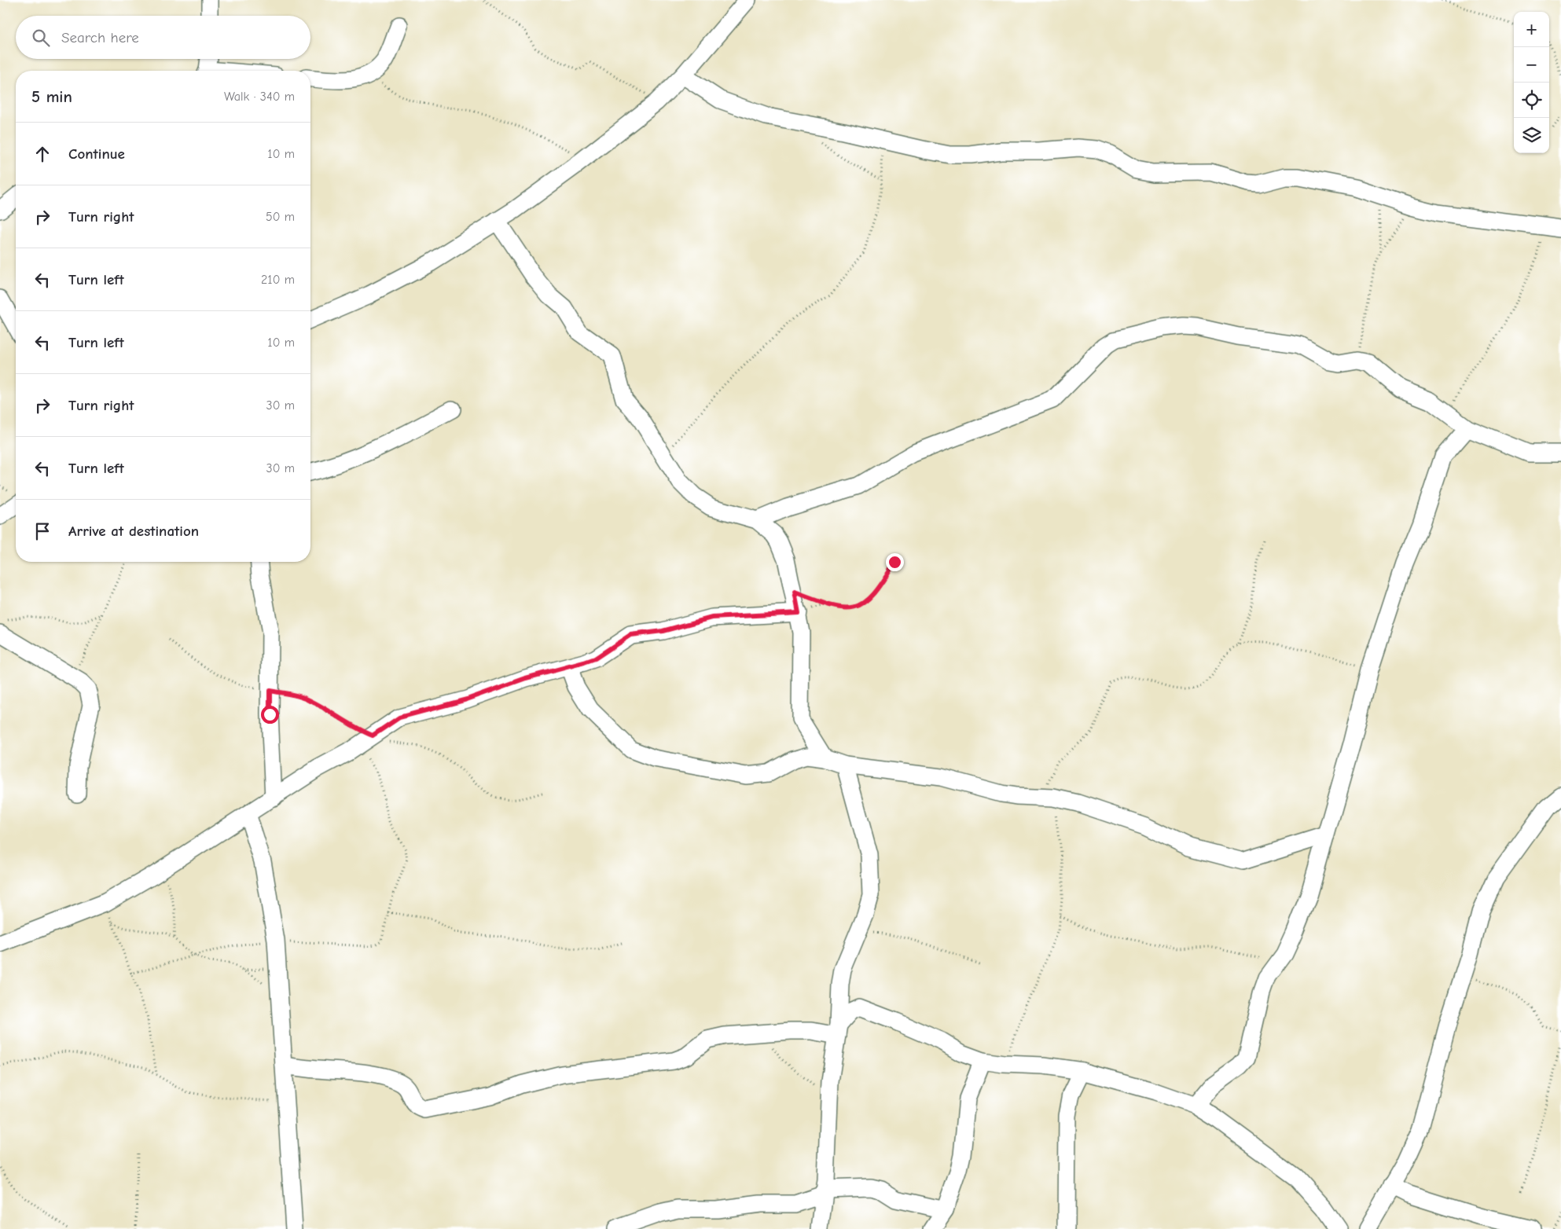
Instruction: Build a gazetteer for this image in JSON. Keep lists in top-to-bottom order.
{
  "page": {
    "map_buttons": ["+", "−"],
    "search": "Search here",
    "heading": ["5 min", "Walk · 340 m"],
    "list": [
      ["Continue", "10 m"],
      ["Turn right", "50 m"],
      ["Turn left", "210 m"],
      ["Turn left", "10 m"],
      ["Turn right", "30 m"],
      ["Turn left", "30 m"],
      "Arrive at destination"
    ]
  }
}
